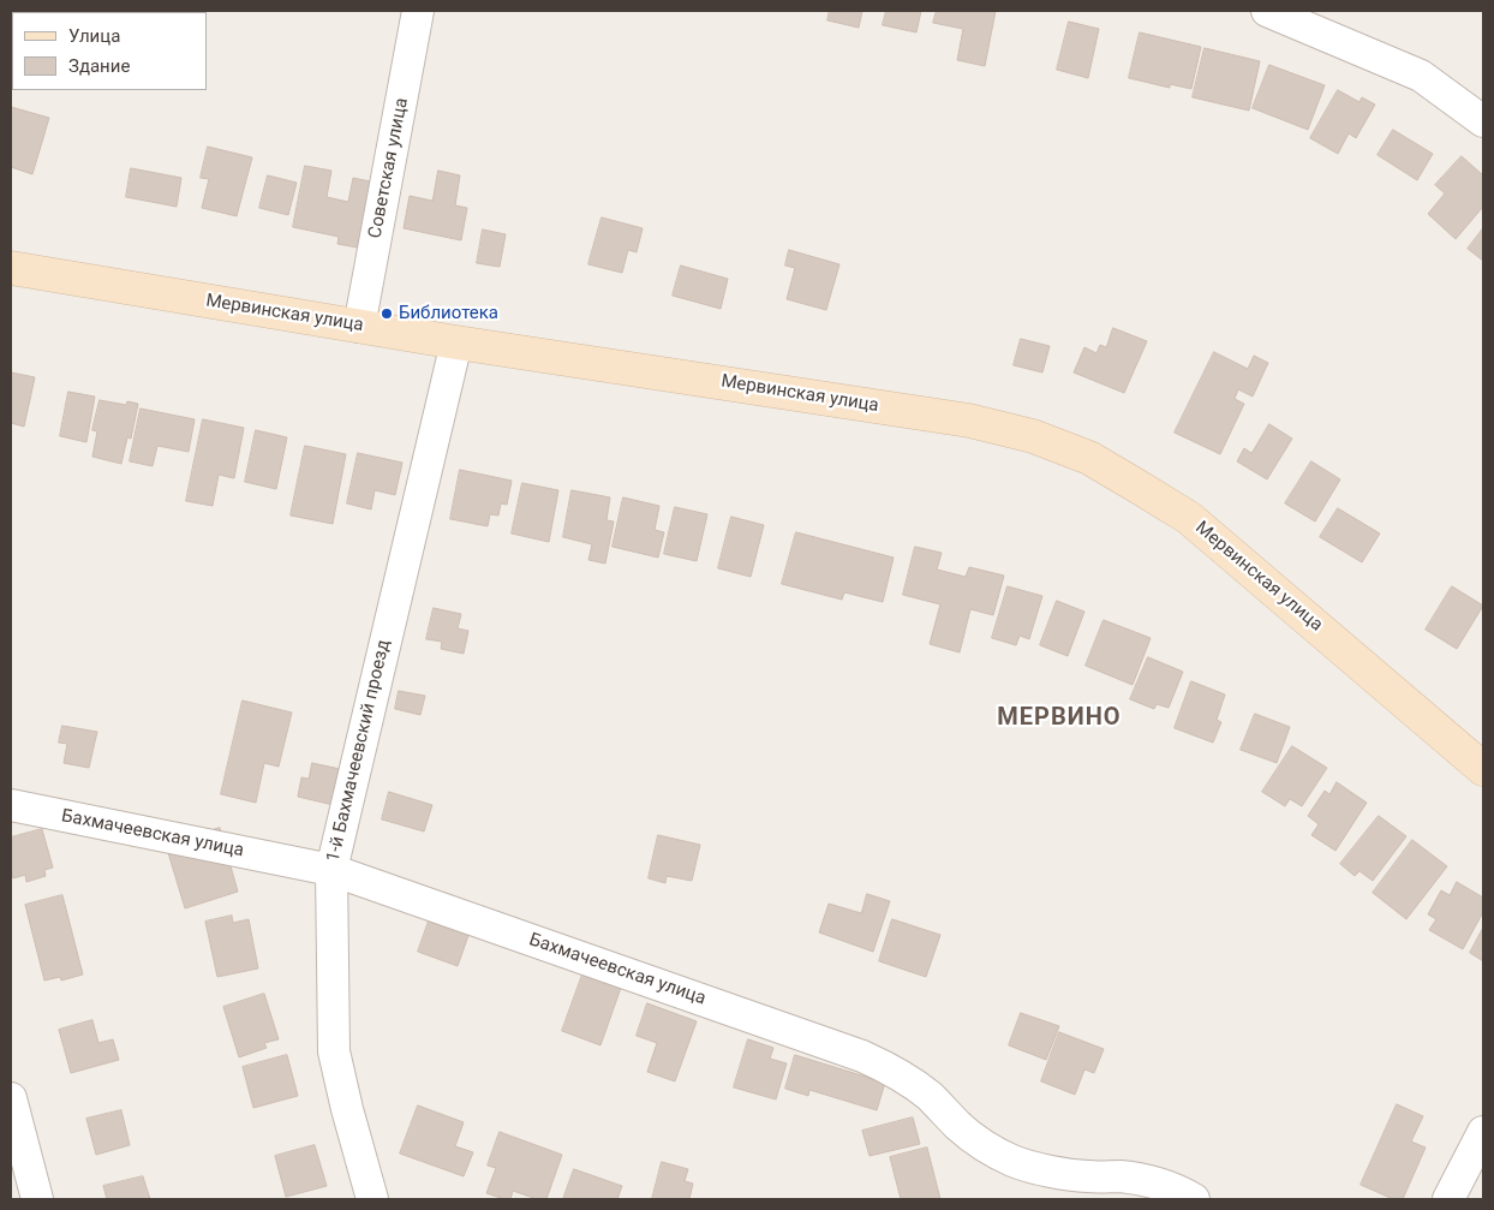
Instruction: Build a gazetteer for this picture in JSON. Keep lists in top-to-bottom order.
{
  "streets": {
    "street": [
      "Советская улица",
      "Мервинская улица",
      "1-й Бахмачеевский проезд",
      "Бахмачеевская улица"
    ]
  },
  "crossings": [
    ["Советская улица", "Мервинская улица"],
    ["Мервинская улица", "1-й Бахмачеевский проезд"],
    ["1-й Бахмачеевский проезд", "Бахмачеевская улица"]
  ],
  "districts": ["МЕРВИНО"],
  "places": ["Библиотека"],
  "legend": ["Улица", "Здание"]
}
